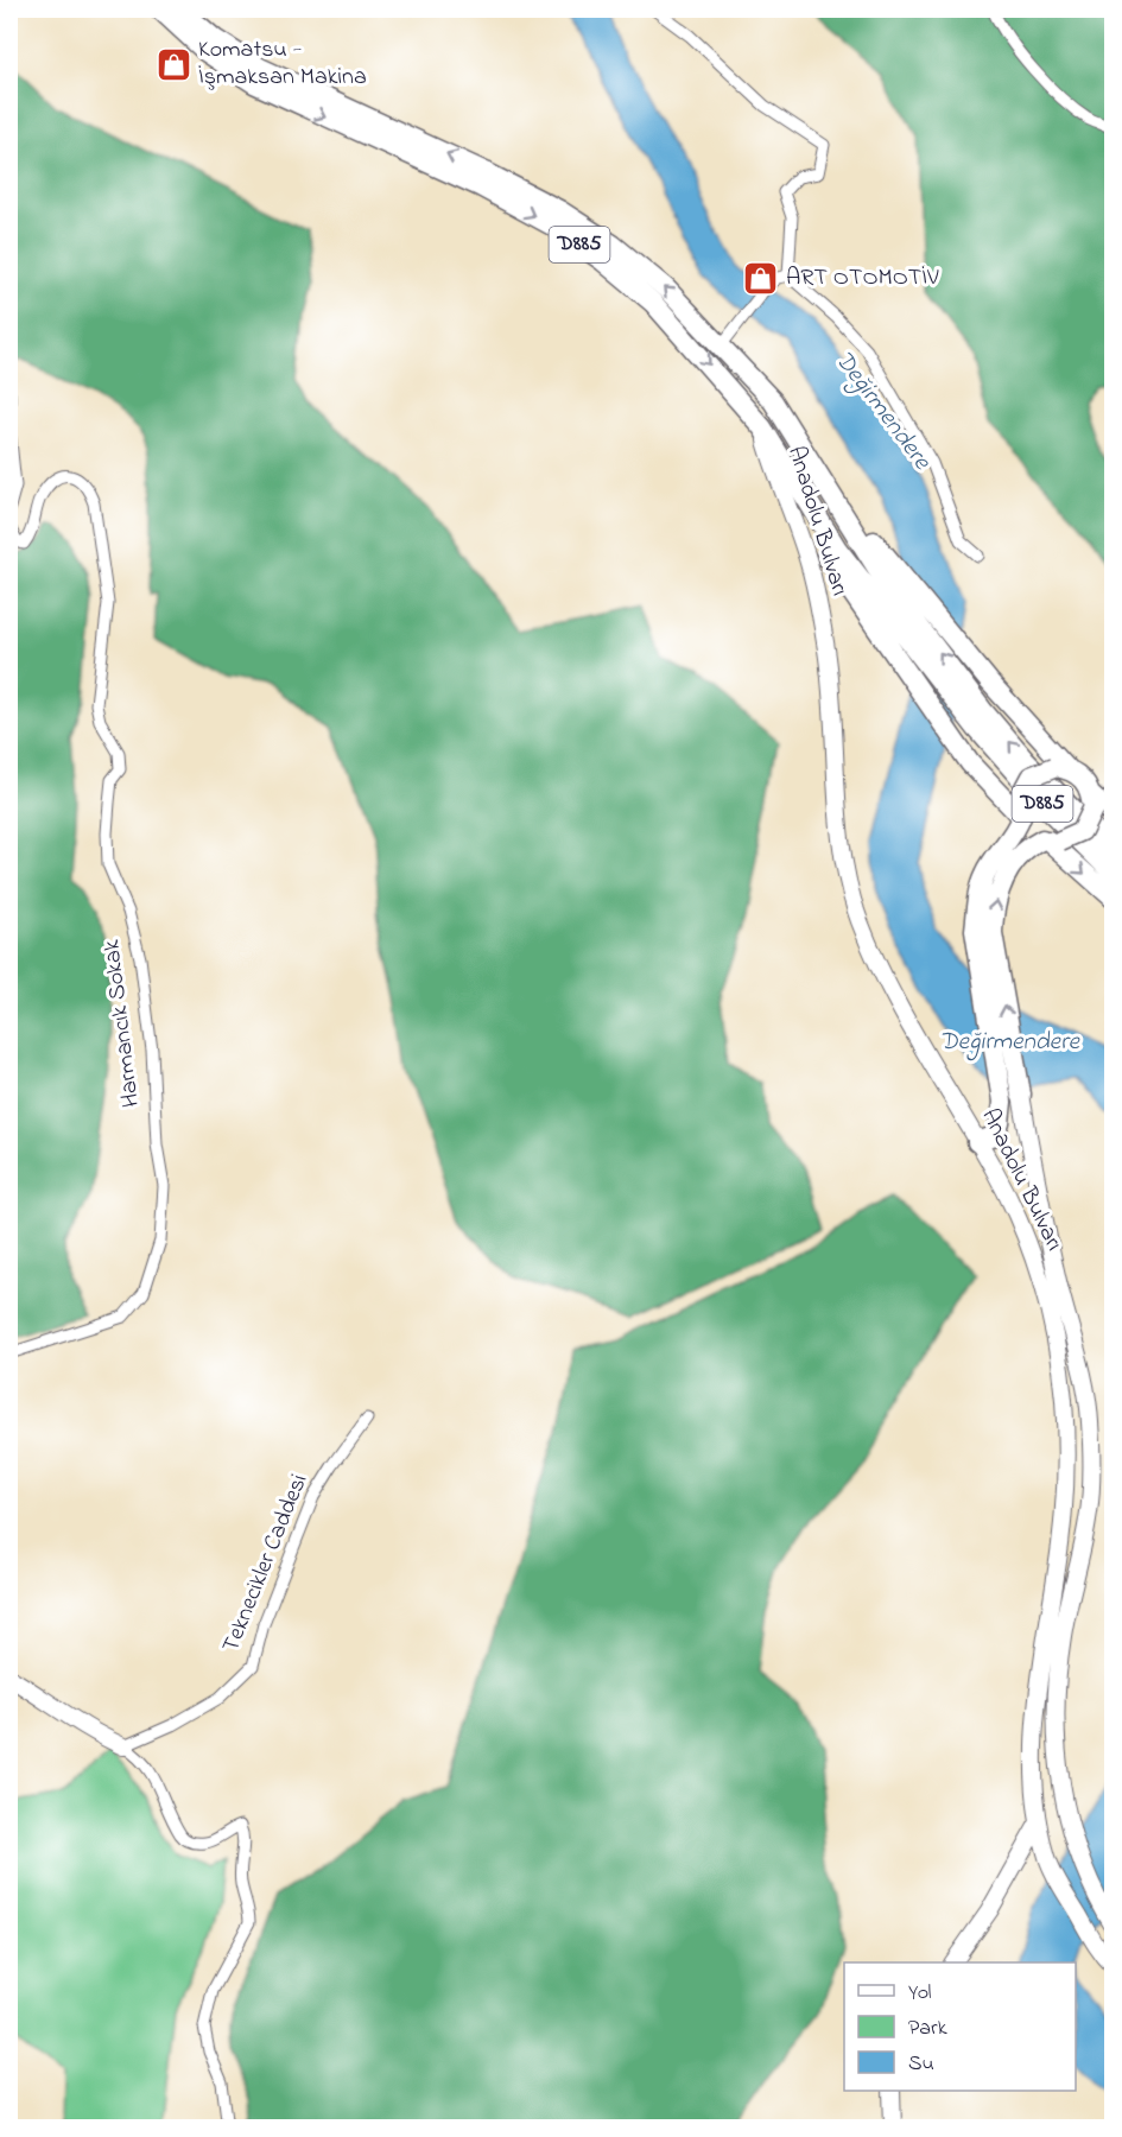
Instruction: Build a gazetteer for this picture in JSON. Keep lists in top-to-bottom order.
{
  "streets": {
    "highway": ["D885", "Anadolu Bulvarı"],
    "street": ["Harmancık Sokak", "Teknecikler Caddesi"]
  },
  "water": ["Değirmendere"],
  "places": {
    "shop": ["Komatsu - İşmaksan Makina", "ART OTOMOTİV"]
  },
  "legend": ["Yol", "Park", "Su"]
}
